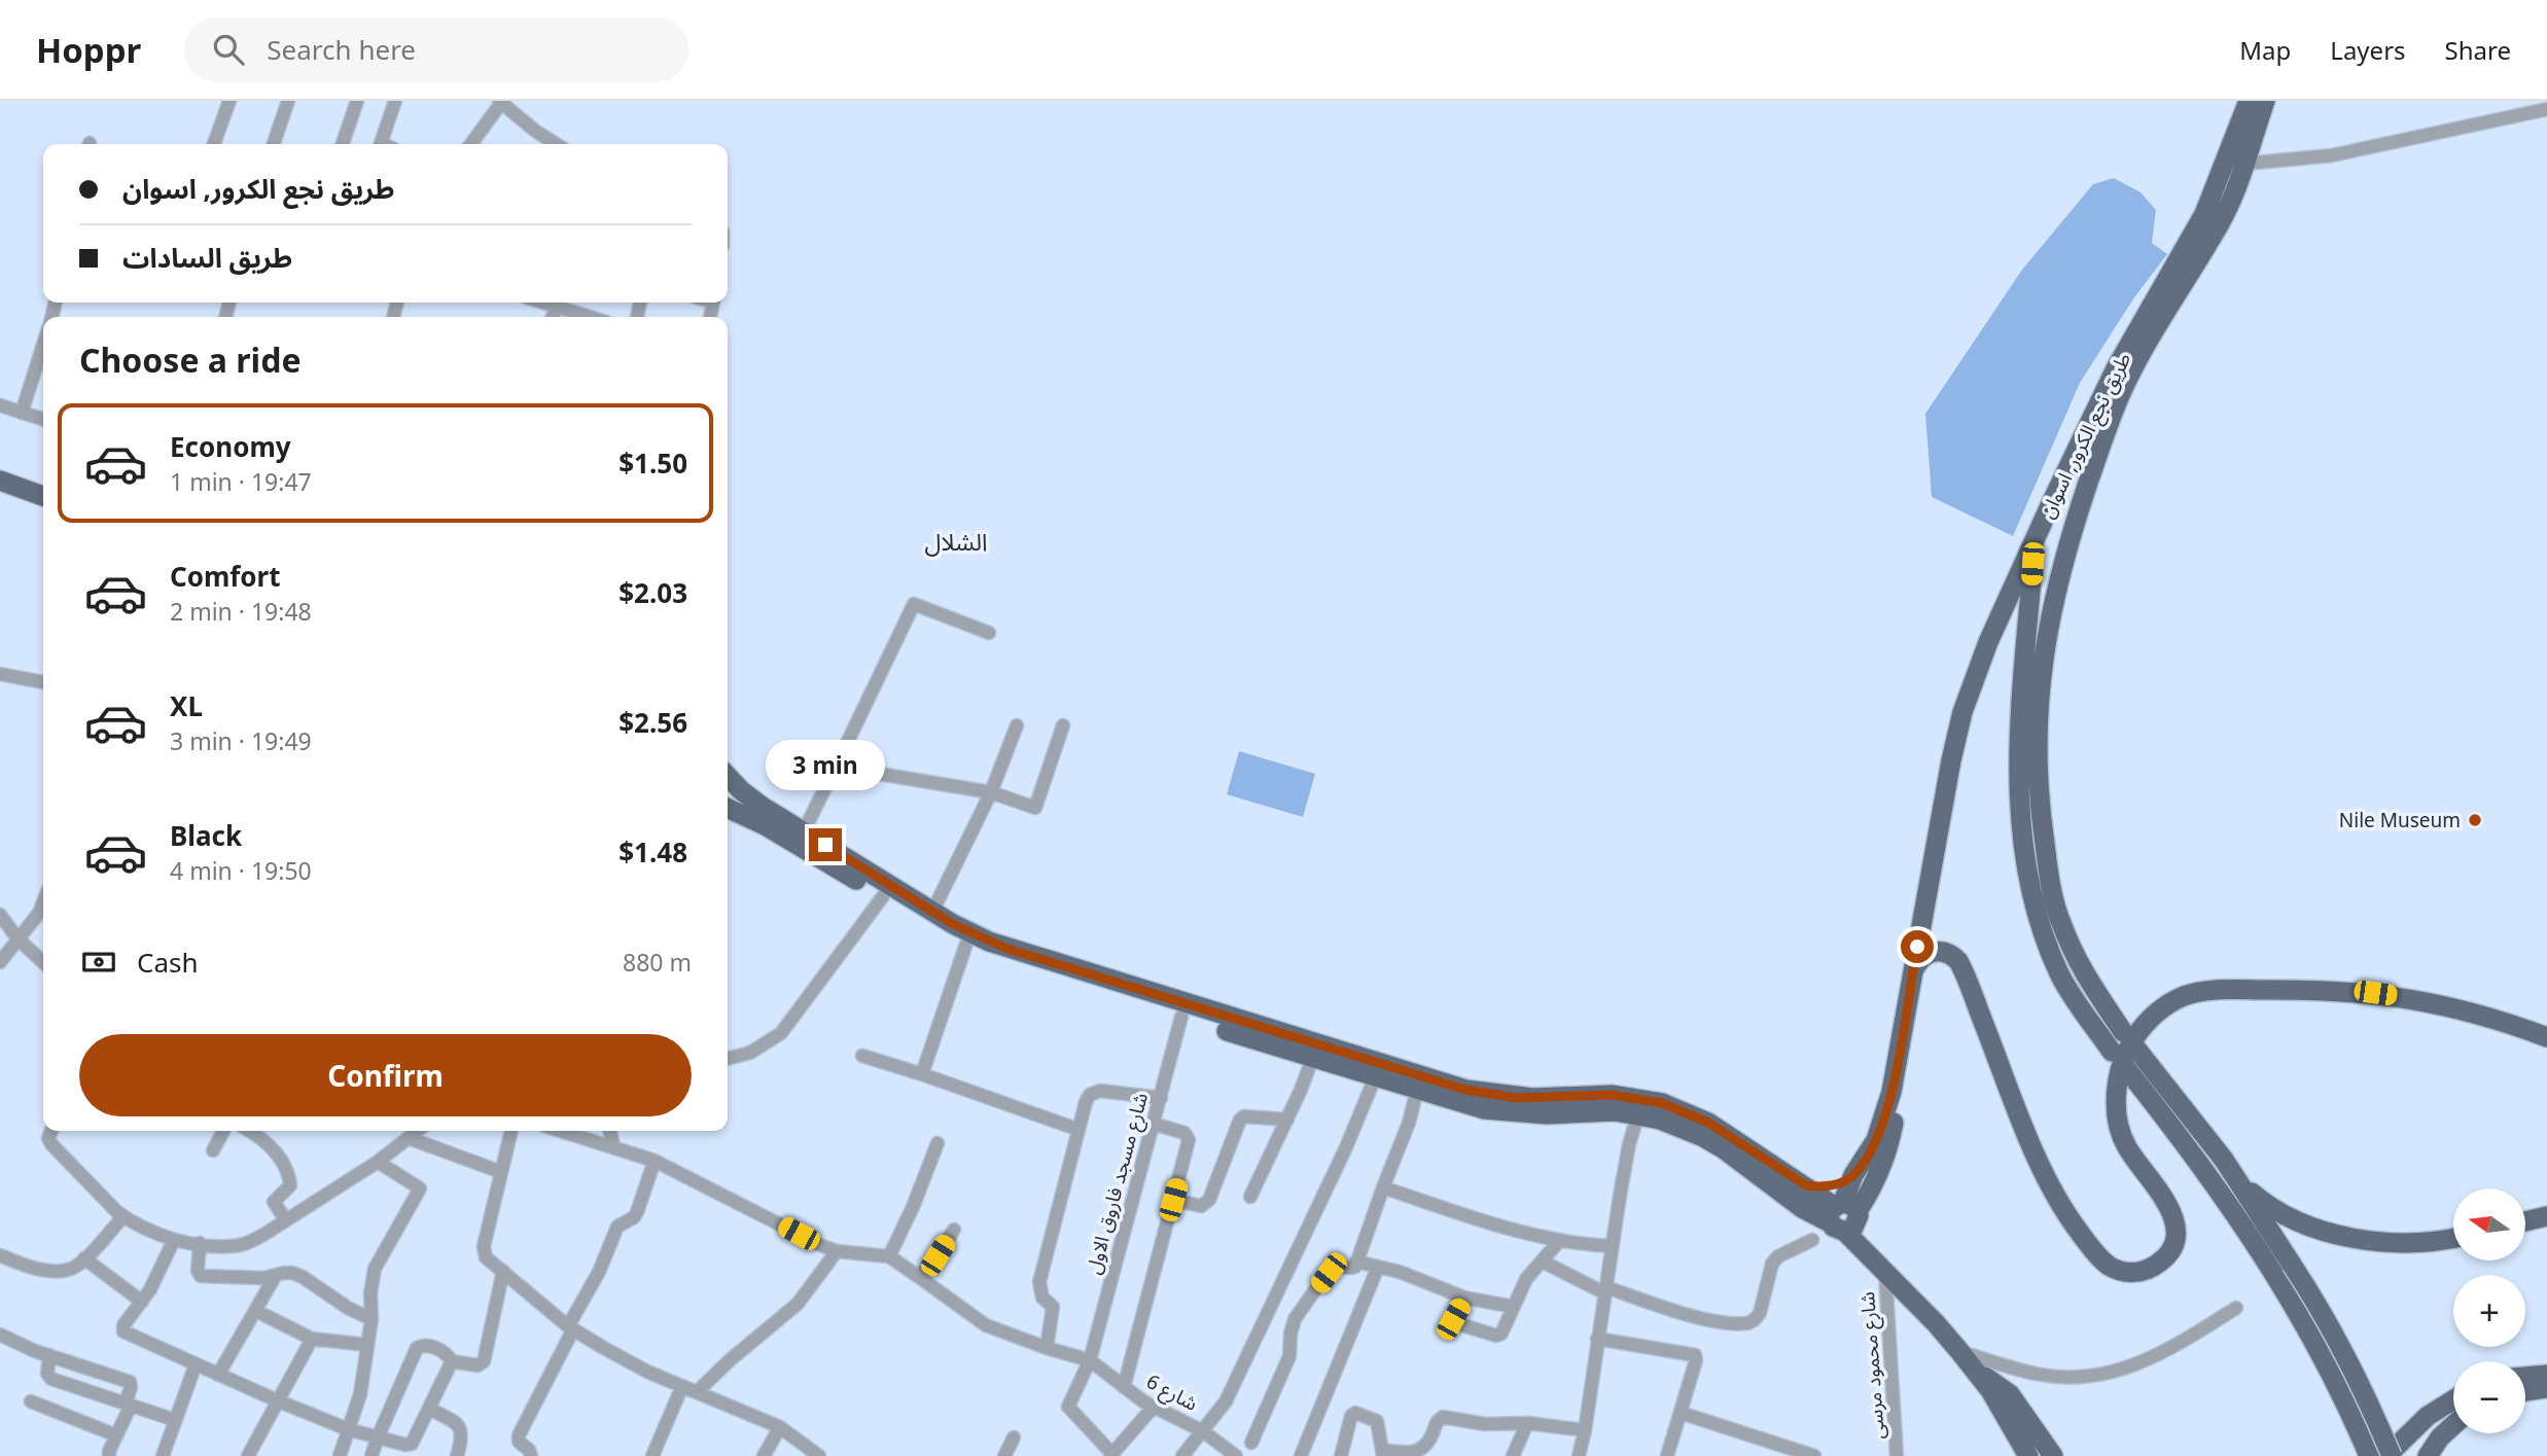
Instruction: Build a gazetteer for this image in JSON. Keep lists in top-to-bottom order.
{
  "streets": {
    "main road": ["طريق نجع الكرور, اسوان"],
    "street": ["شارع مسجد فاروق الاول", "شارع محمود مرسى", "شارع 6"]
  },
  "crossings": [
    ["شارع مسجد فاروق الاول", "شارع 6"]
  ],
  "districts": ["الشلال"],
  "places": ["Nile Museum"],
  "north": "left",
  "page": {
    "header": "Hoppr",
    "search": "Search here",
    "nav": ["Map", "Layers", "Share"],
    "banner": ["طريق نجع الكرور, اسوان", "طريق السادات"],
    "heading": "Choose a ride",
    "list": [
      {
        "name": "Economy",
        "note": "1 min · 19:47",
        "value": "$1.50"
      },
      {
        "name": "Comfort",
        "note": "2 min · 19:48",
        "value": "$2.03"
      },
      {
        "name": "XL",
        "note": "3 min · 19:49",
        "value": "$2.56"
      },
      {
        "name": "Black",
        "note": "4 min · 19:50",
        "value": "$1.48"
      }
    ],
    "bubble": "3 min",
    "pay": ["Cash", "880 m"],
    "buttons": "Confirm",
    "map_buttons": ["+", "−"]
  }
}
